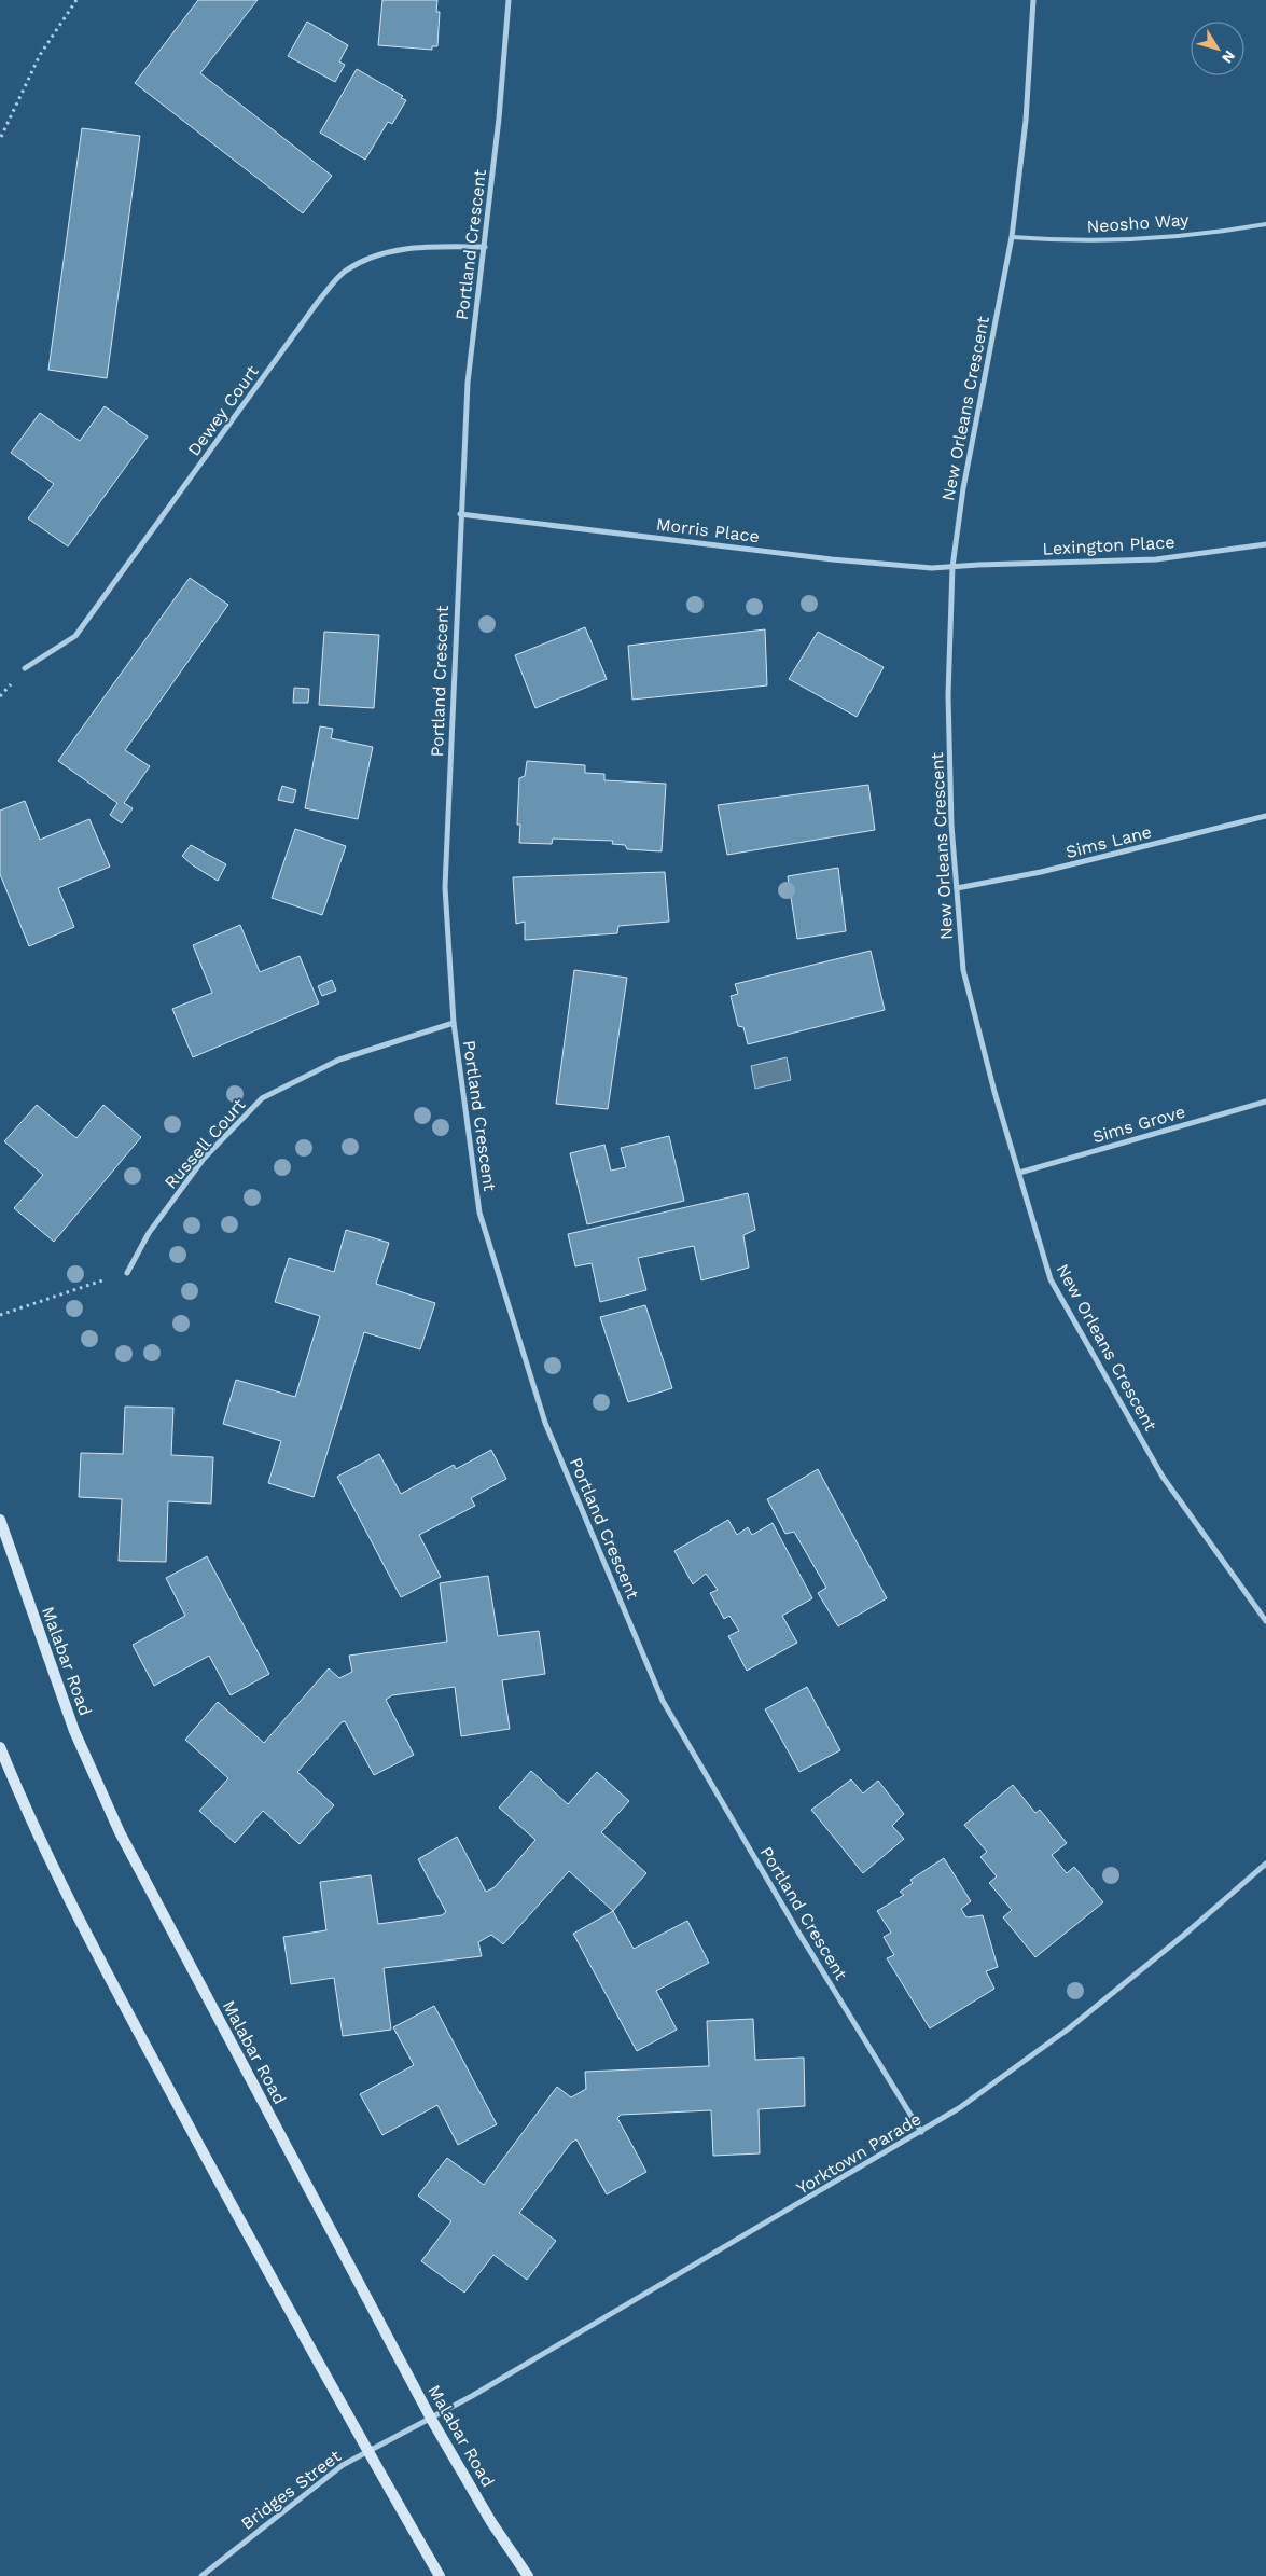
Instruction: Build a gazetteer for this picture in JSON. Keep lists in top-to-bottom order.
{
  "streets": {
    "main road": ["Malabar Road"],
    "street": [
      "Portland Crescent",
      "New Orleans Crescent",
      "Dewey Court",
      "Morris Place",
      "Lexington Place",
      "Sims Lane",
      "Sims Grove",
      "Russell Court",
      "Yorktown Parade",
      "Bridges Street"
    ],
    "lane": ["Neosho Way"]
  },
  "crossings": [
    ["Neosho Way", "New Orleans Crescent"],
    ["Portland Crescent", "Dewey Court"],
    ["Portland Crescent", "Morris Place"],
    ["Portland Crescent", "Russell Court"],
    ["Portland Crescent", "Yorktown Parade"],
    ["New Orleans Crescent", "Morris Place"],
    ["New Orleans Crescent", "Lexington Place"],
    ["New Orleans Crescent", "Sims Lane"],
    ["New Orleans Crescent", "Sims Grove"],
    ["Morris Place", "Lexington Place"],
    ["Malabar Road", "Yorktown Parade"],
    ["Malabar Road", "Bridges Street"],
    ["Yorktown Parade", "Bridges Street"]
  ],
  "north": "bottom right"
}
